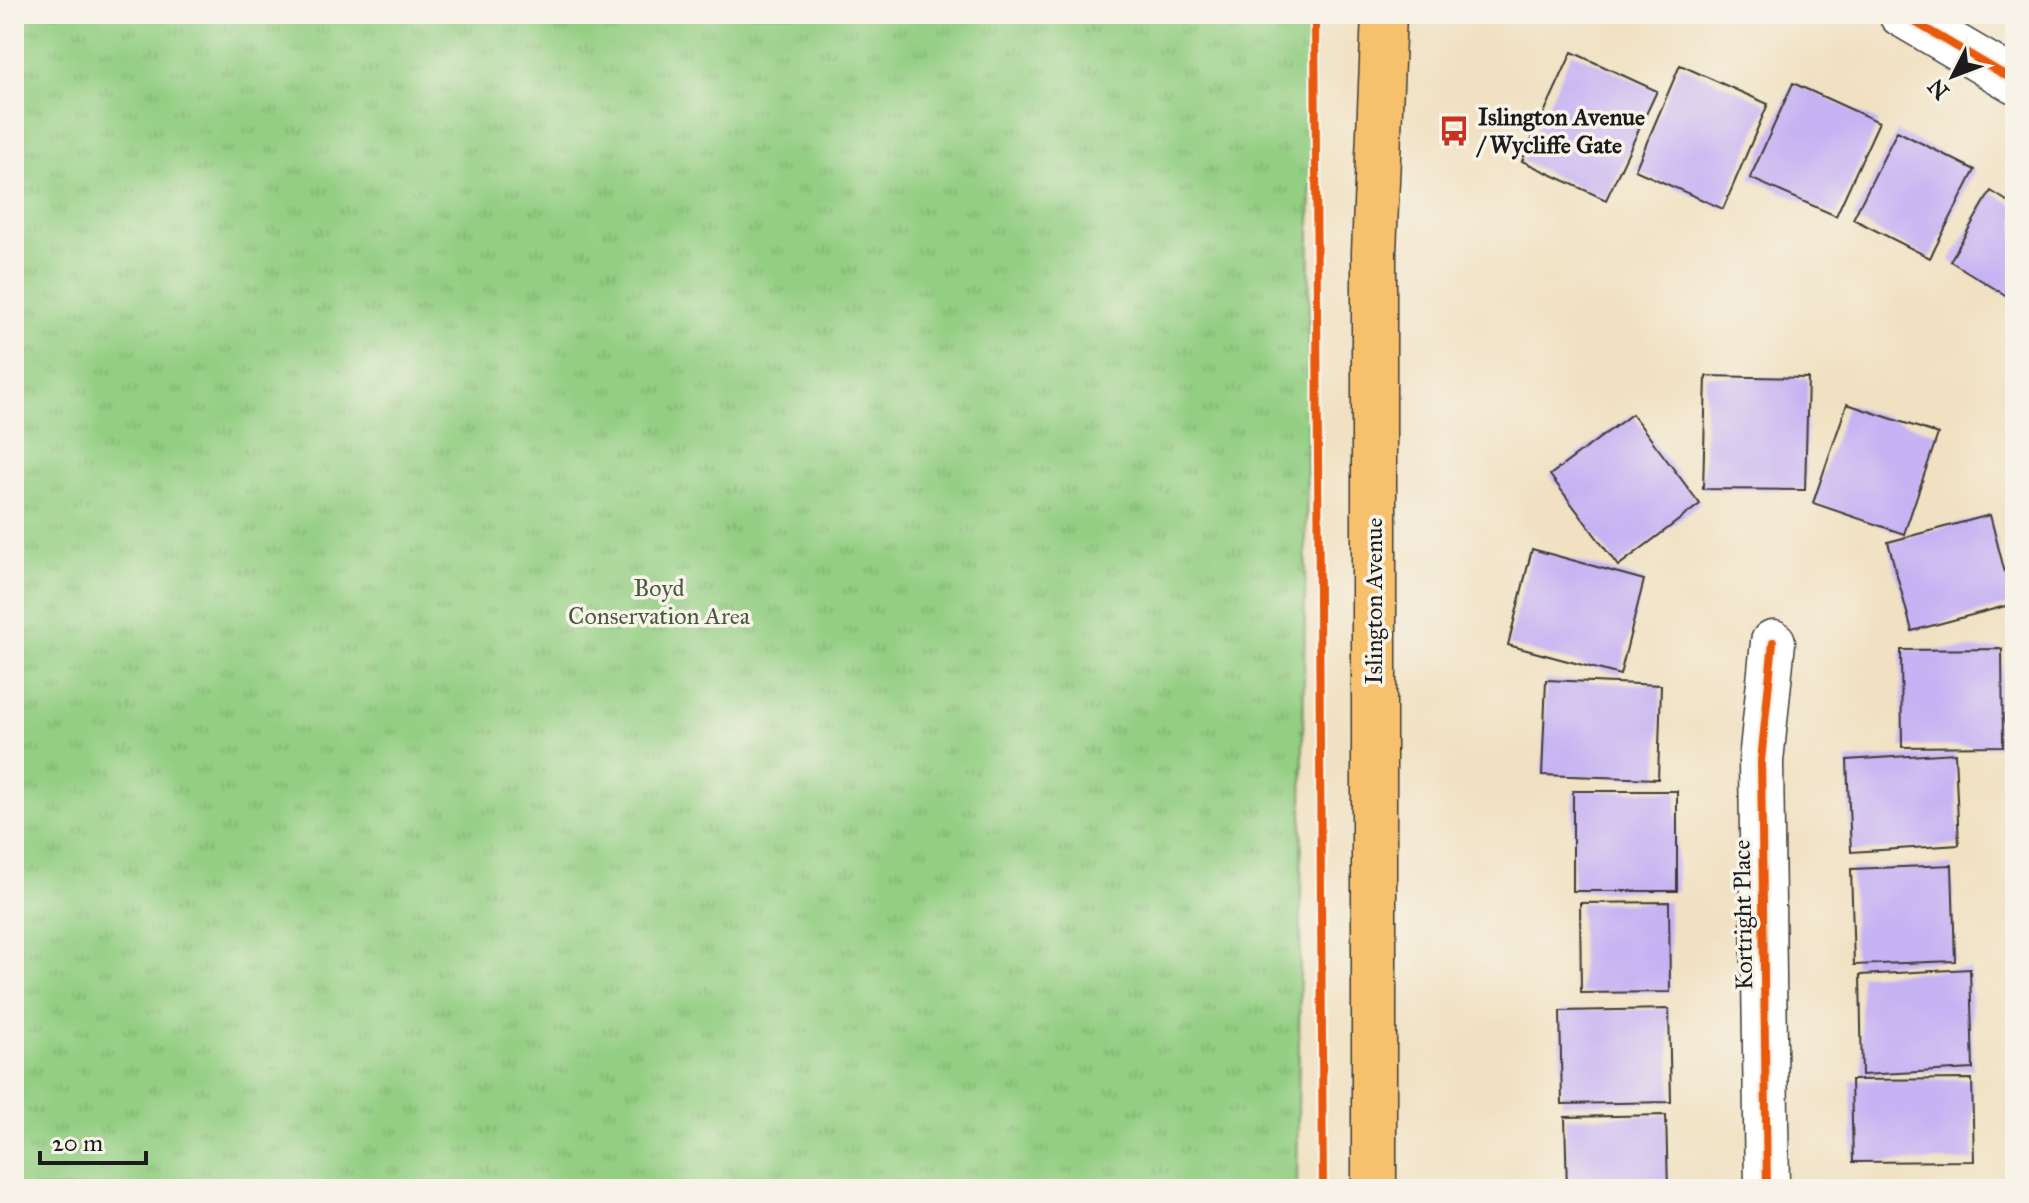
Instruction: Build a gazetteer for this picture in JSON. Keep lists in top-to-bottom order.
{
  "streets": {
    "main road": ["Islington Avenue"],
    "street": ["Kortright Place"]
  },
  "parks": ["Boyd Conservation Area"],
  "places": {
    "bus stop": ["Islington Avenue / Wycliffe Gate"]
  },
  "scale_bar": "20 m",
  "north": "bottom left"
}
